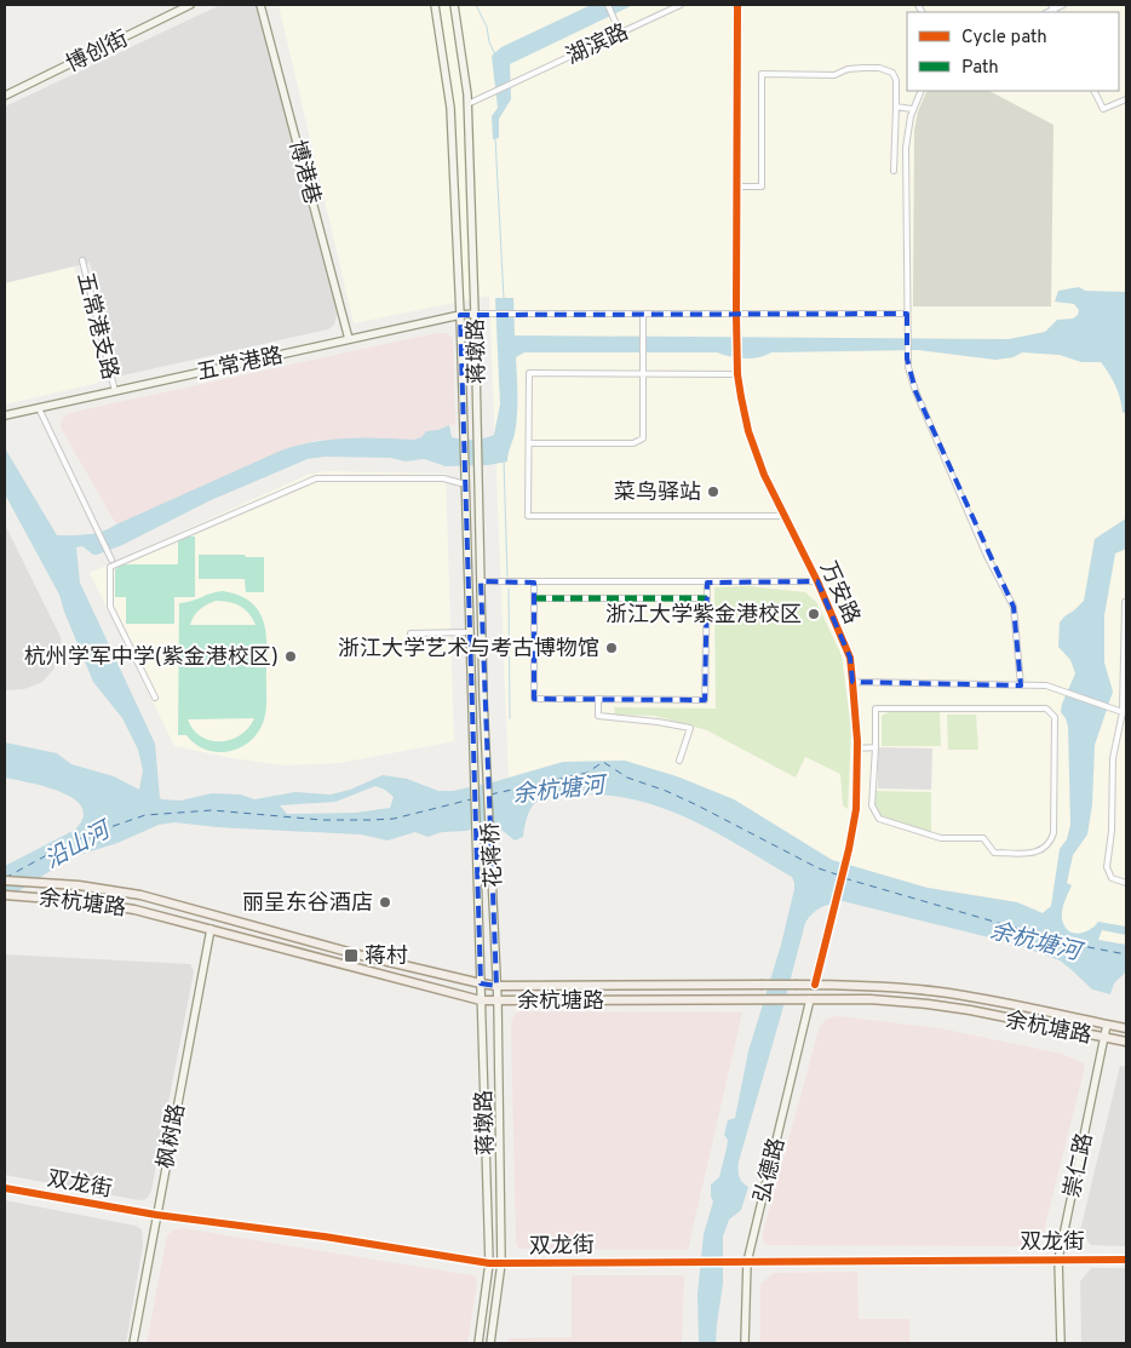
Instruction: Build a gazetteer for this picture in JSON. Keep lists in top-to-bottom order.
{
  "streets": {
    "main road": ["余杭塘路"],
    "street": [
      "湖滨路",
      "博创街",
      "博港巷",
      "五常港支路",
      "蒋墩路",
      "五常港路",
      "万安路",
      "花蒋桥",
      "枫树路",
      "崇仁路",
      "弘德路",
      "双龙街"
    ]
  },
  "crossings": [
    ["湖滨路", "蒋墩路"],
    ["博港巷", "五常港路"],
    ["五常港支路", "五常港路"],
    ["蒋墩路", "五常港路"],
    ["蒋墩路", "花蒋桥"],
    ["蒋墩路", "余杭塘路"],
    ["蒋墩路", "双龙街"],
    ["万安路", "余杭塘路"],
    ["余杭塘路", "枫树路"],
    ["余杭塘路", "崇仁路"],
    ["余杭塘路", "弘德路"],
    ["枫树路", "双龙街"],
    ["崇仁路", "双龙街"],
    ["弘德路", "双龙街"]
  ],
  "water": ["余杭塘河", "沿山河"],
  "places": {
    "other": [
      "菜鸟驿站",
      "浙江大学紫金港校区",
      "浙江大学艺术与考古博物馆",
      "杭州学军中学(紫金港校区)",
      "丽呈东谷酒店"
    ],
    "transit": ["蒋村"]
  },
  "legend": ["Cycle path", "Path"]
}
